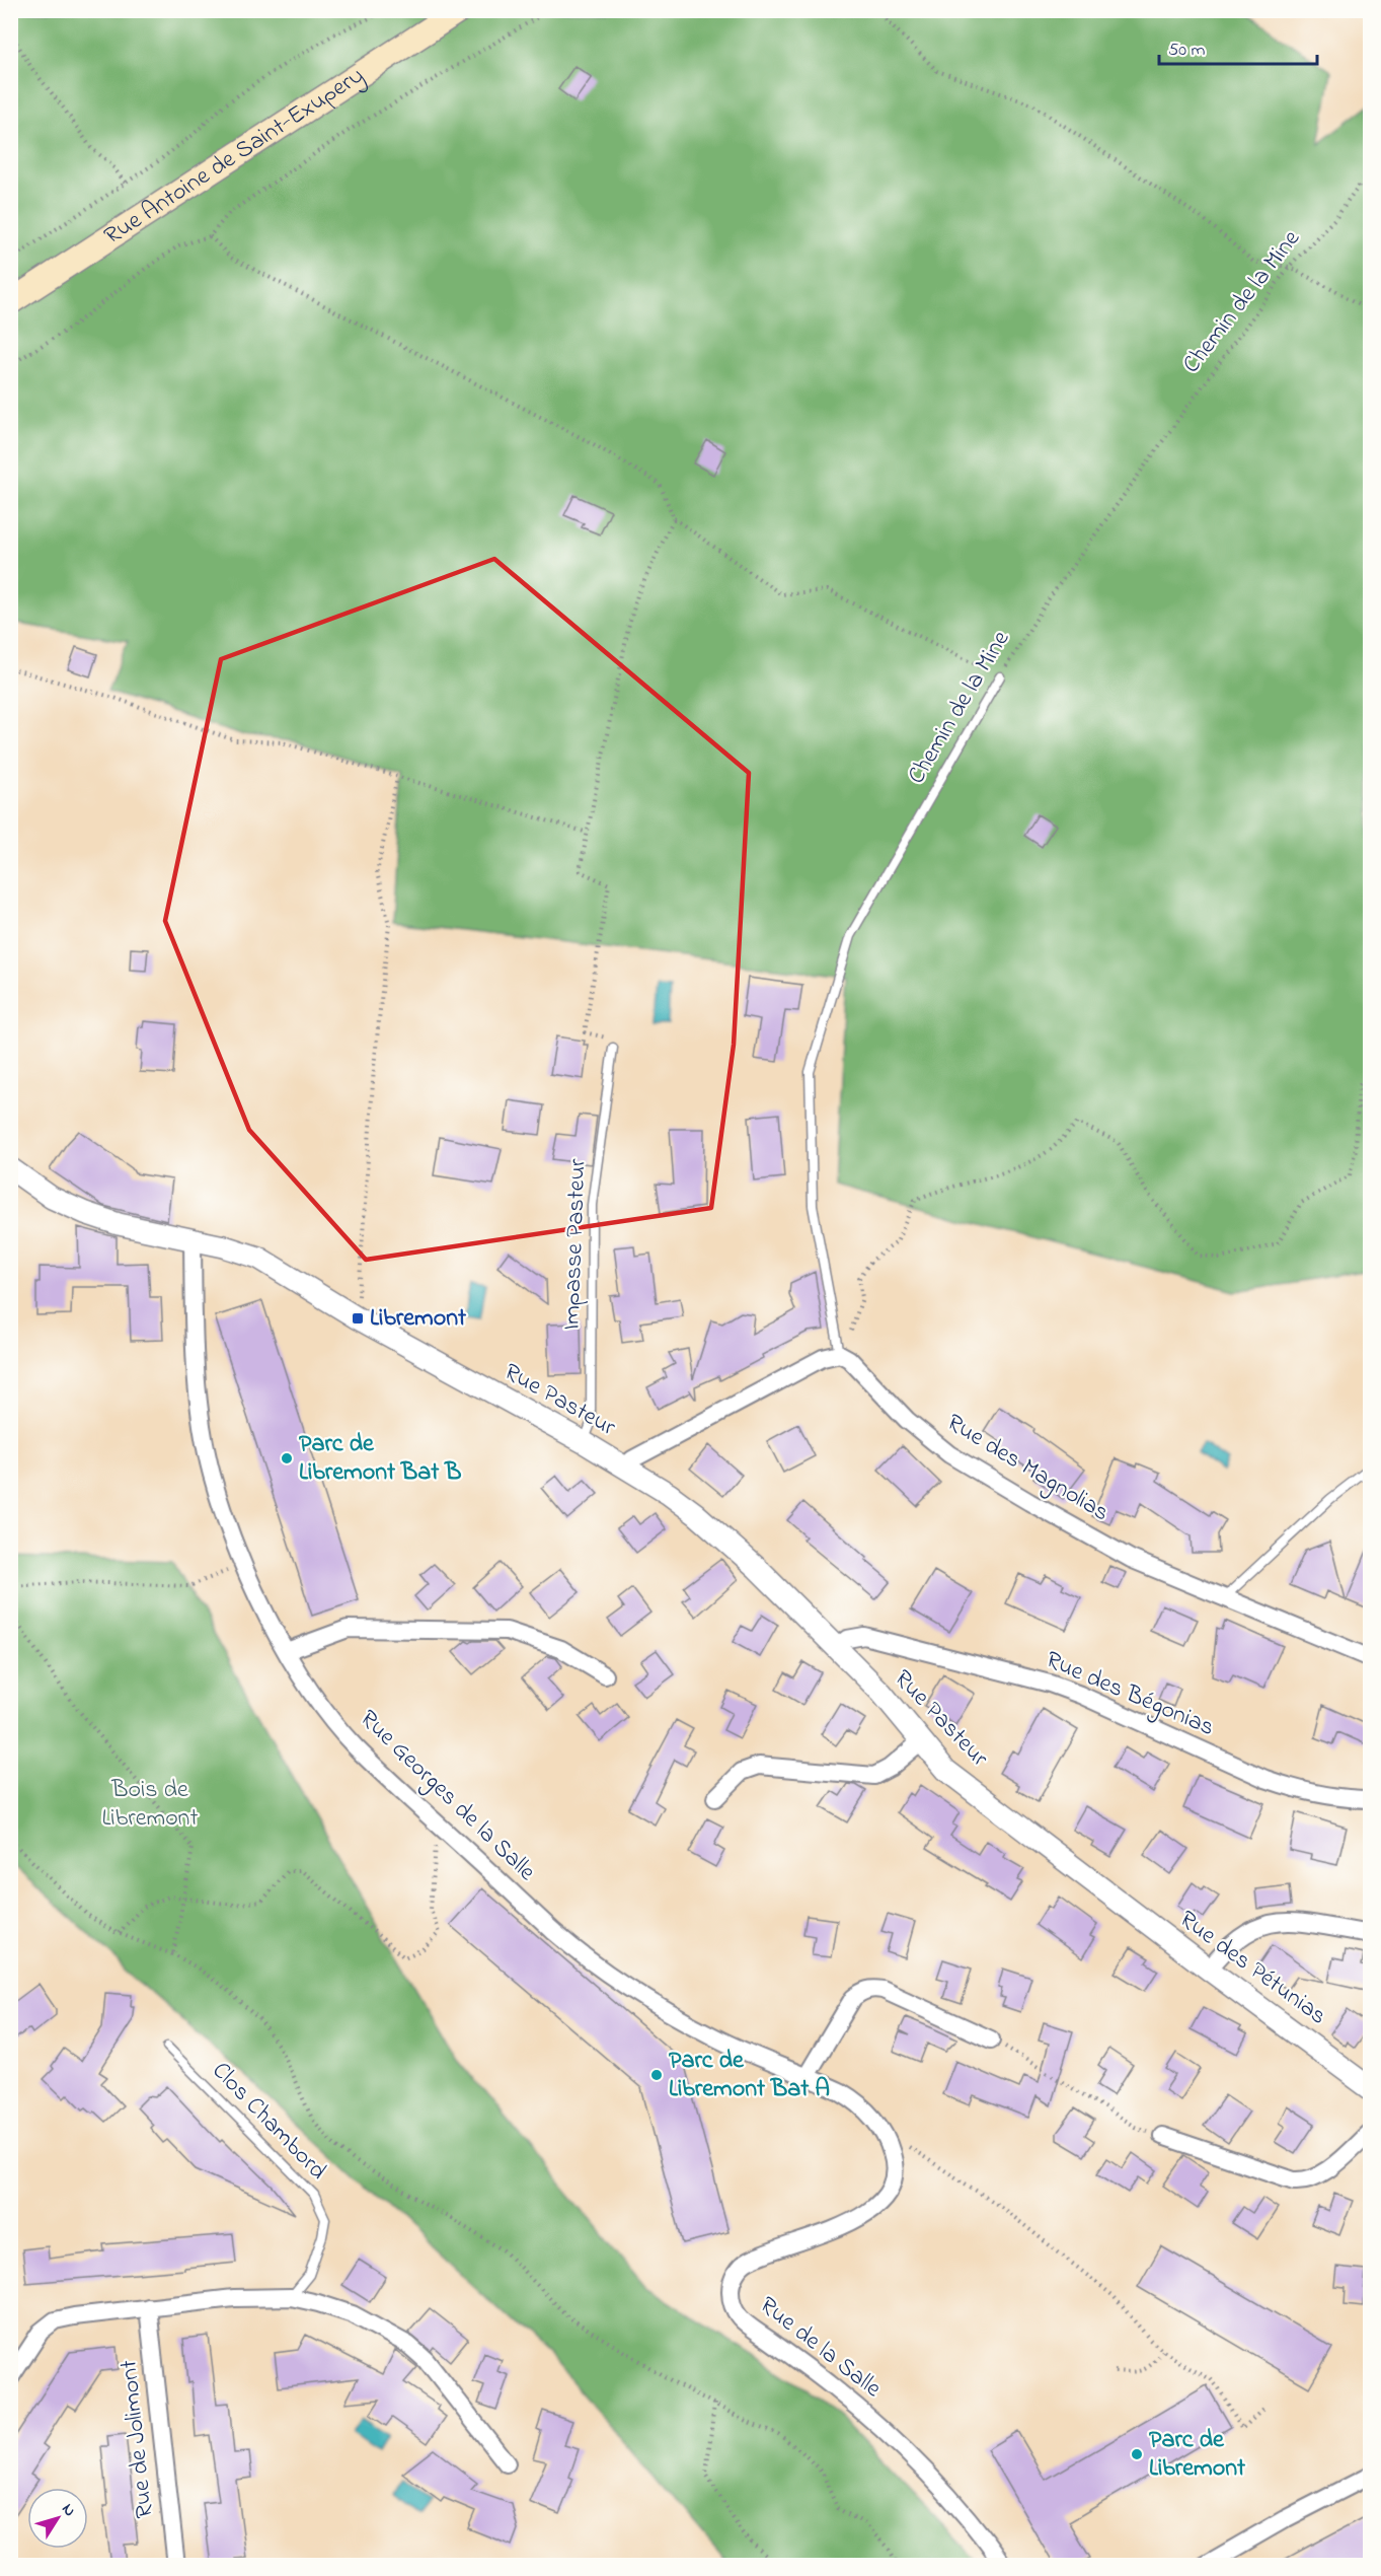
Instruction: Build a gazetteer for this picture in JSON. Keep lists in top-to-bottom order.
{
  "streets": {
    "main road": ["Rue Antoine de Saint-Exupery"],
    "street": [
      "Rue Pasteur",
      "Rue des Magnolias",
      "Rue des Bégonias",
      "Rue Georges de la Salle",
      "Rue des Pétunias",
      "Rue de la Salle",
      "Rue de Jolimont"
    ],
    "lane": ["Chemin de la Mine", "Impasse Pasteur", "Clos Chambord"]
  },
  "crossings": [
    ["Chemin de la Mine", "Rue des Magnolias"],
    ["Impasse Pasteur", "Rue Pasteur"],
    ["Rue Pasteur", "Rue des Bégonias"],
    ["Rue Pasteur", "Rue Georges de la Salle"],
    ["Rue Pasteur", "Rue des Pétunias"],
    ["Rue Georges de la Salle", "Rue de la Salle"]
  ],
  "parks": ["Bois de Libremont"],
  "places": {
    "transit": ["Libremont"],
    "other": ["Parc de Libremont Bat B", "Parc de Libremont Bat A", "Parc de Libremont"]
  },
  "scale_bar": "50 m",
  "north": "top right"
}
